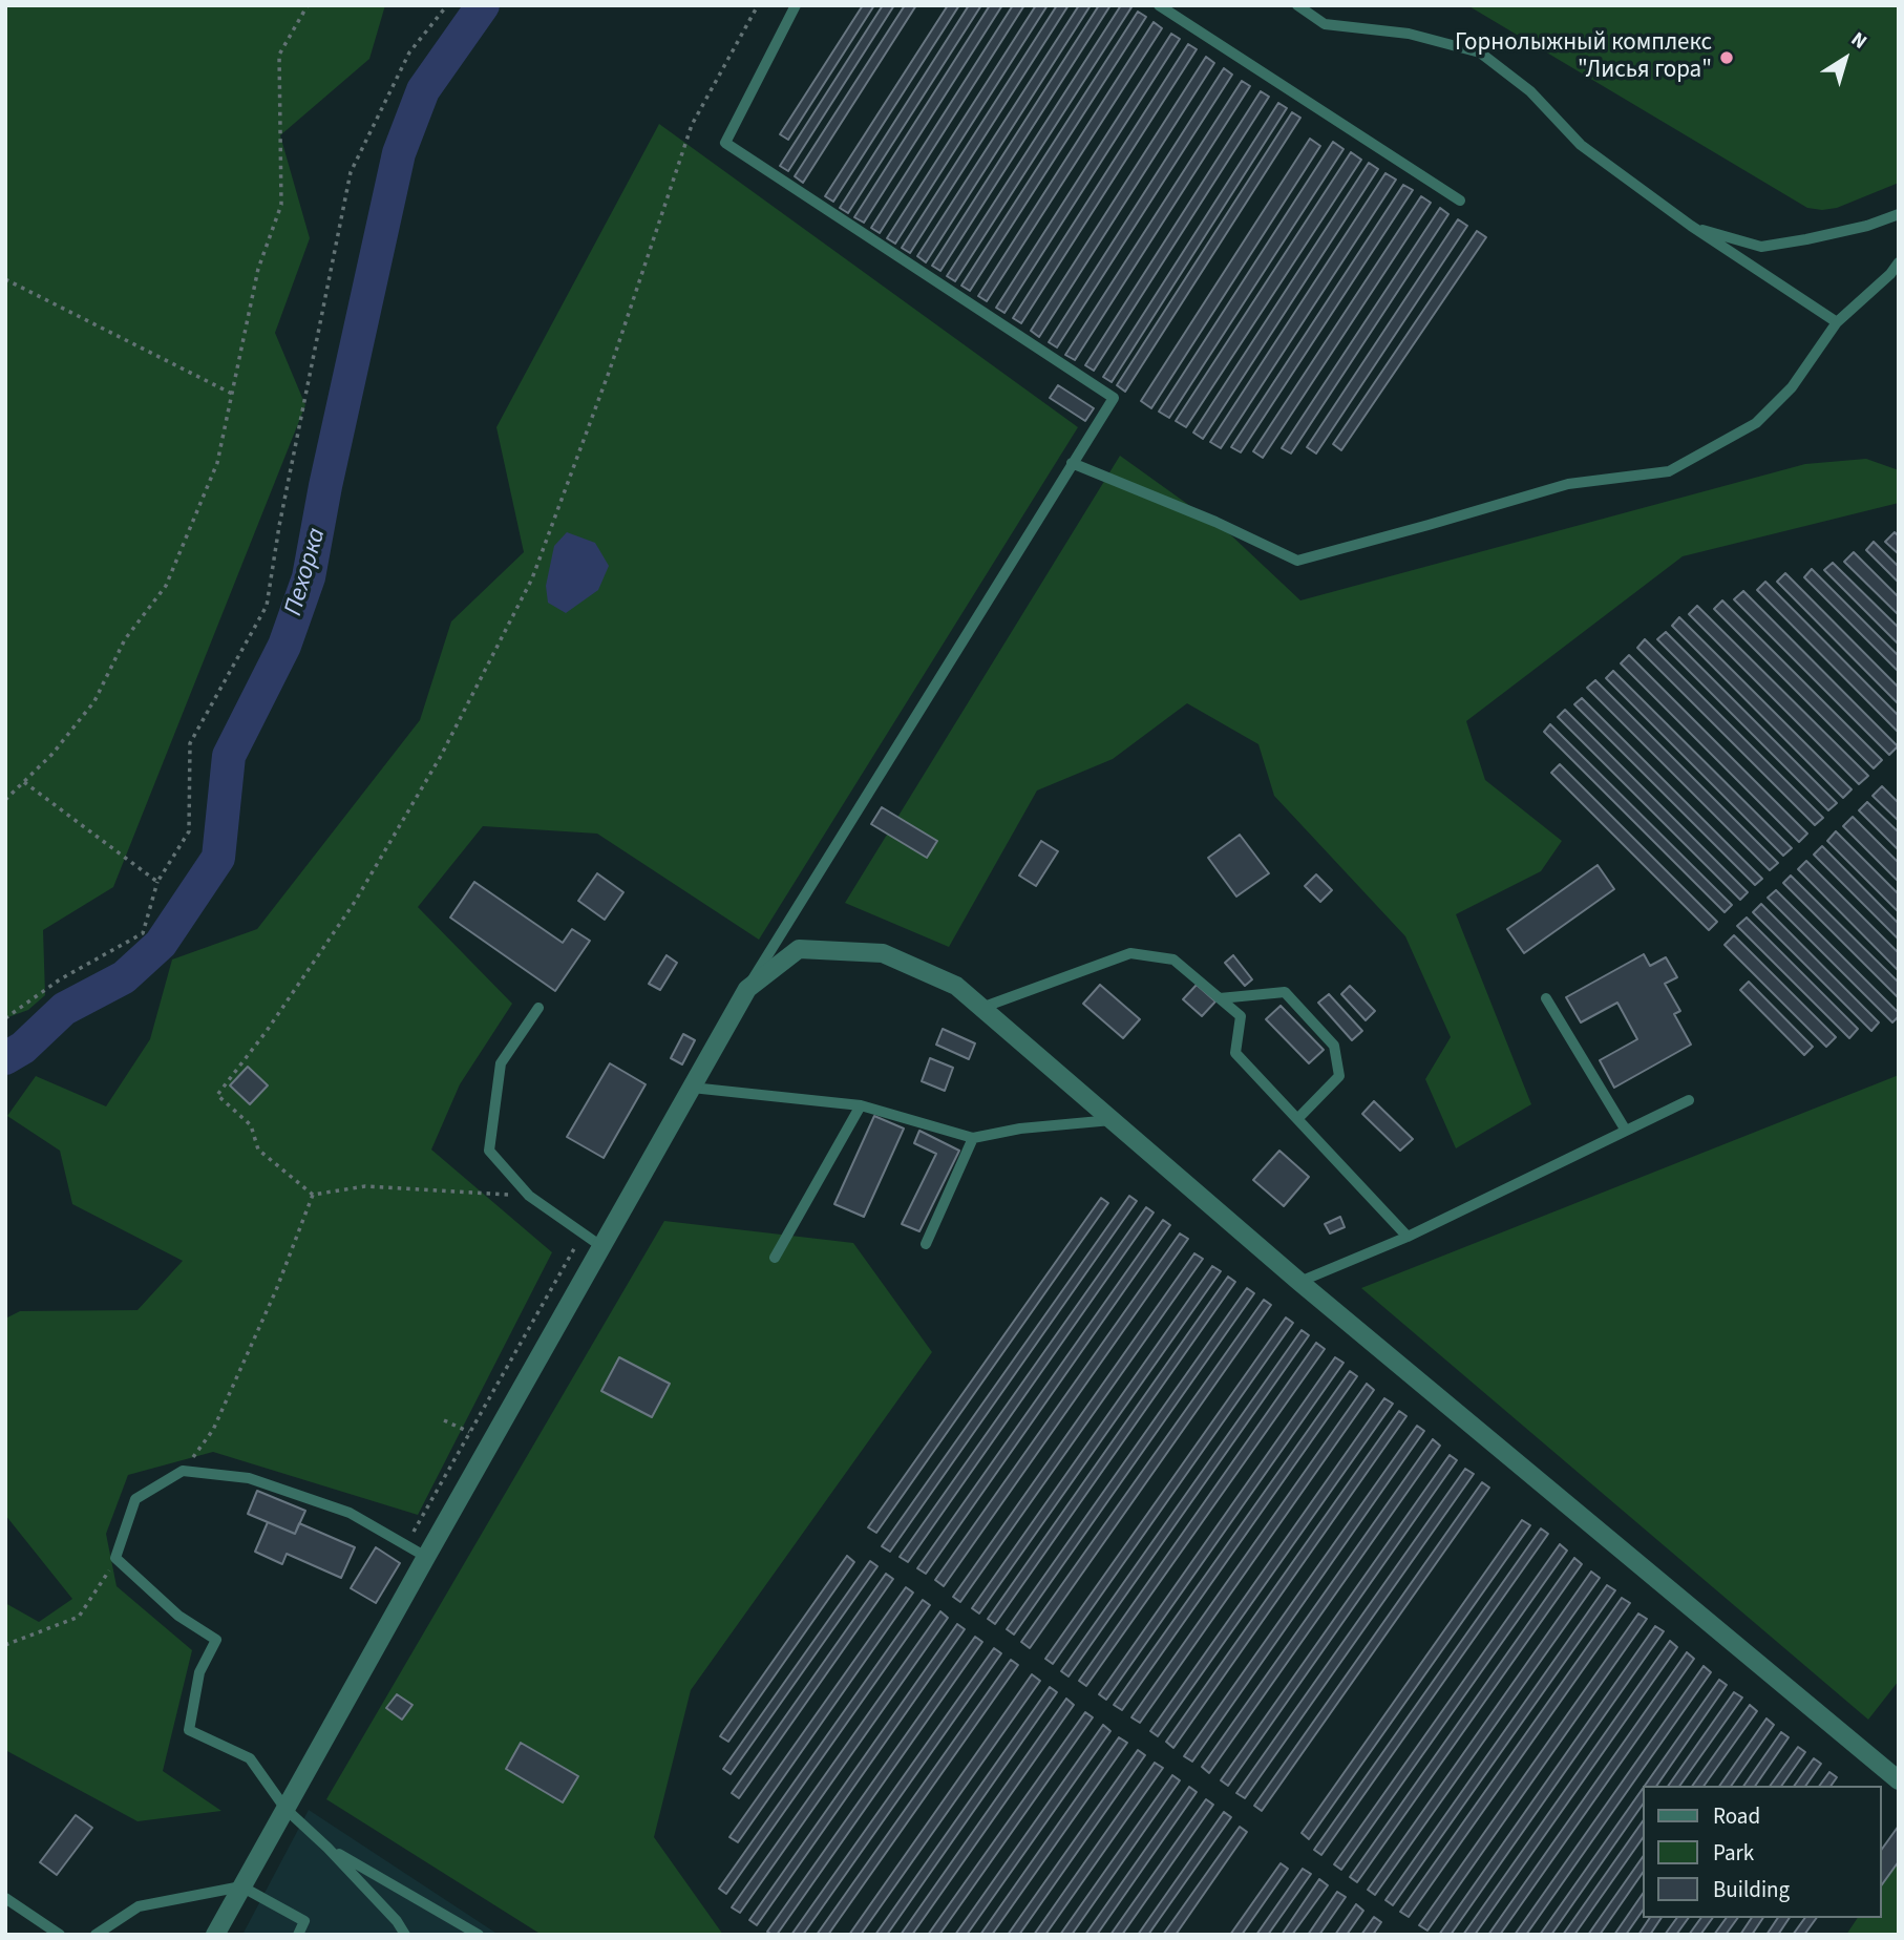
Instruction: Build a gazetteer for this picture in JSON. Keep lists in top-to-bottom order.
{
  "water": ["Пехорка"],
  "places": ["Горнолыжный комплекс \"Лисья гора\""],
  "legend": ["Road", "Park", "Building"],
  "north": "top right"
}
